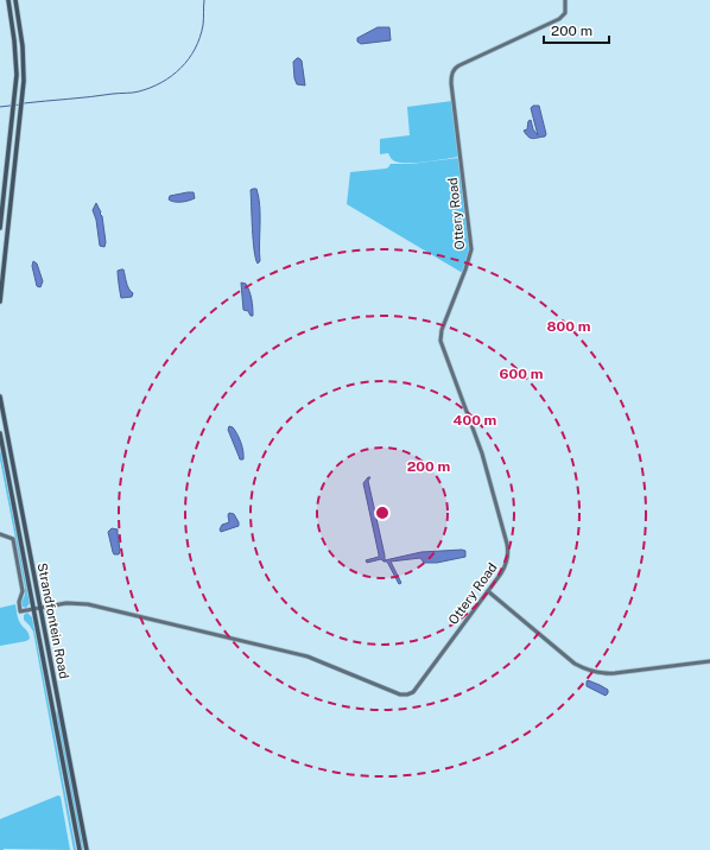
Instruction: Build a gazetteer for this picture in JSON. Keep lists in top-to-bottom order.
{
  "streets": {
    "main road": ["Strandfontein Road"],
    "street": ["Ottery Road"]
  },
  "crossings": [
    ["Ottery Road", "Strandfontein Road"]
  ],
  "scale_bar": "200 m",
  "rings": [
    "800 m",
    "600 m",
    "400 m",
    "200 m"
  ]
}
